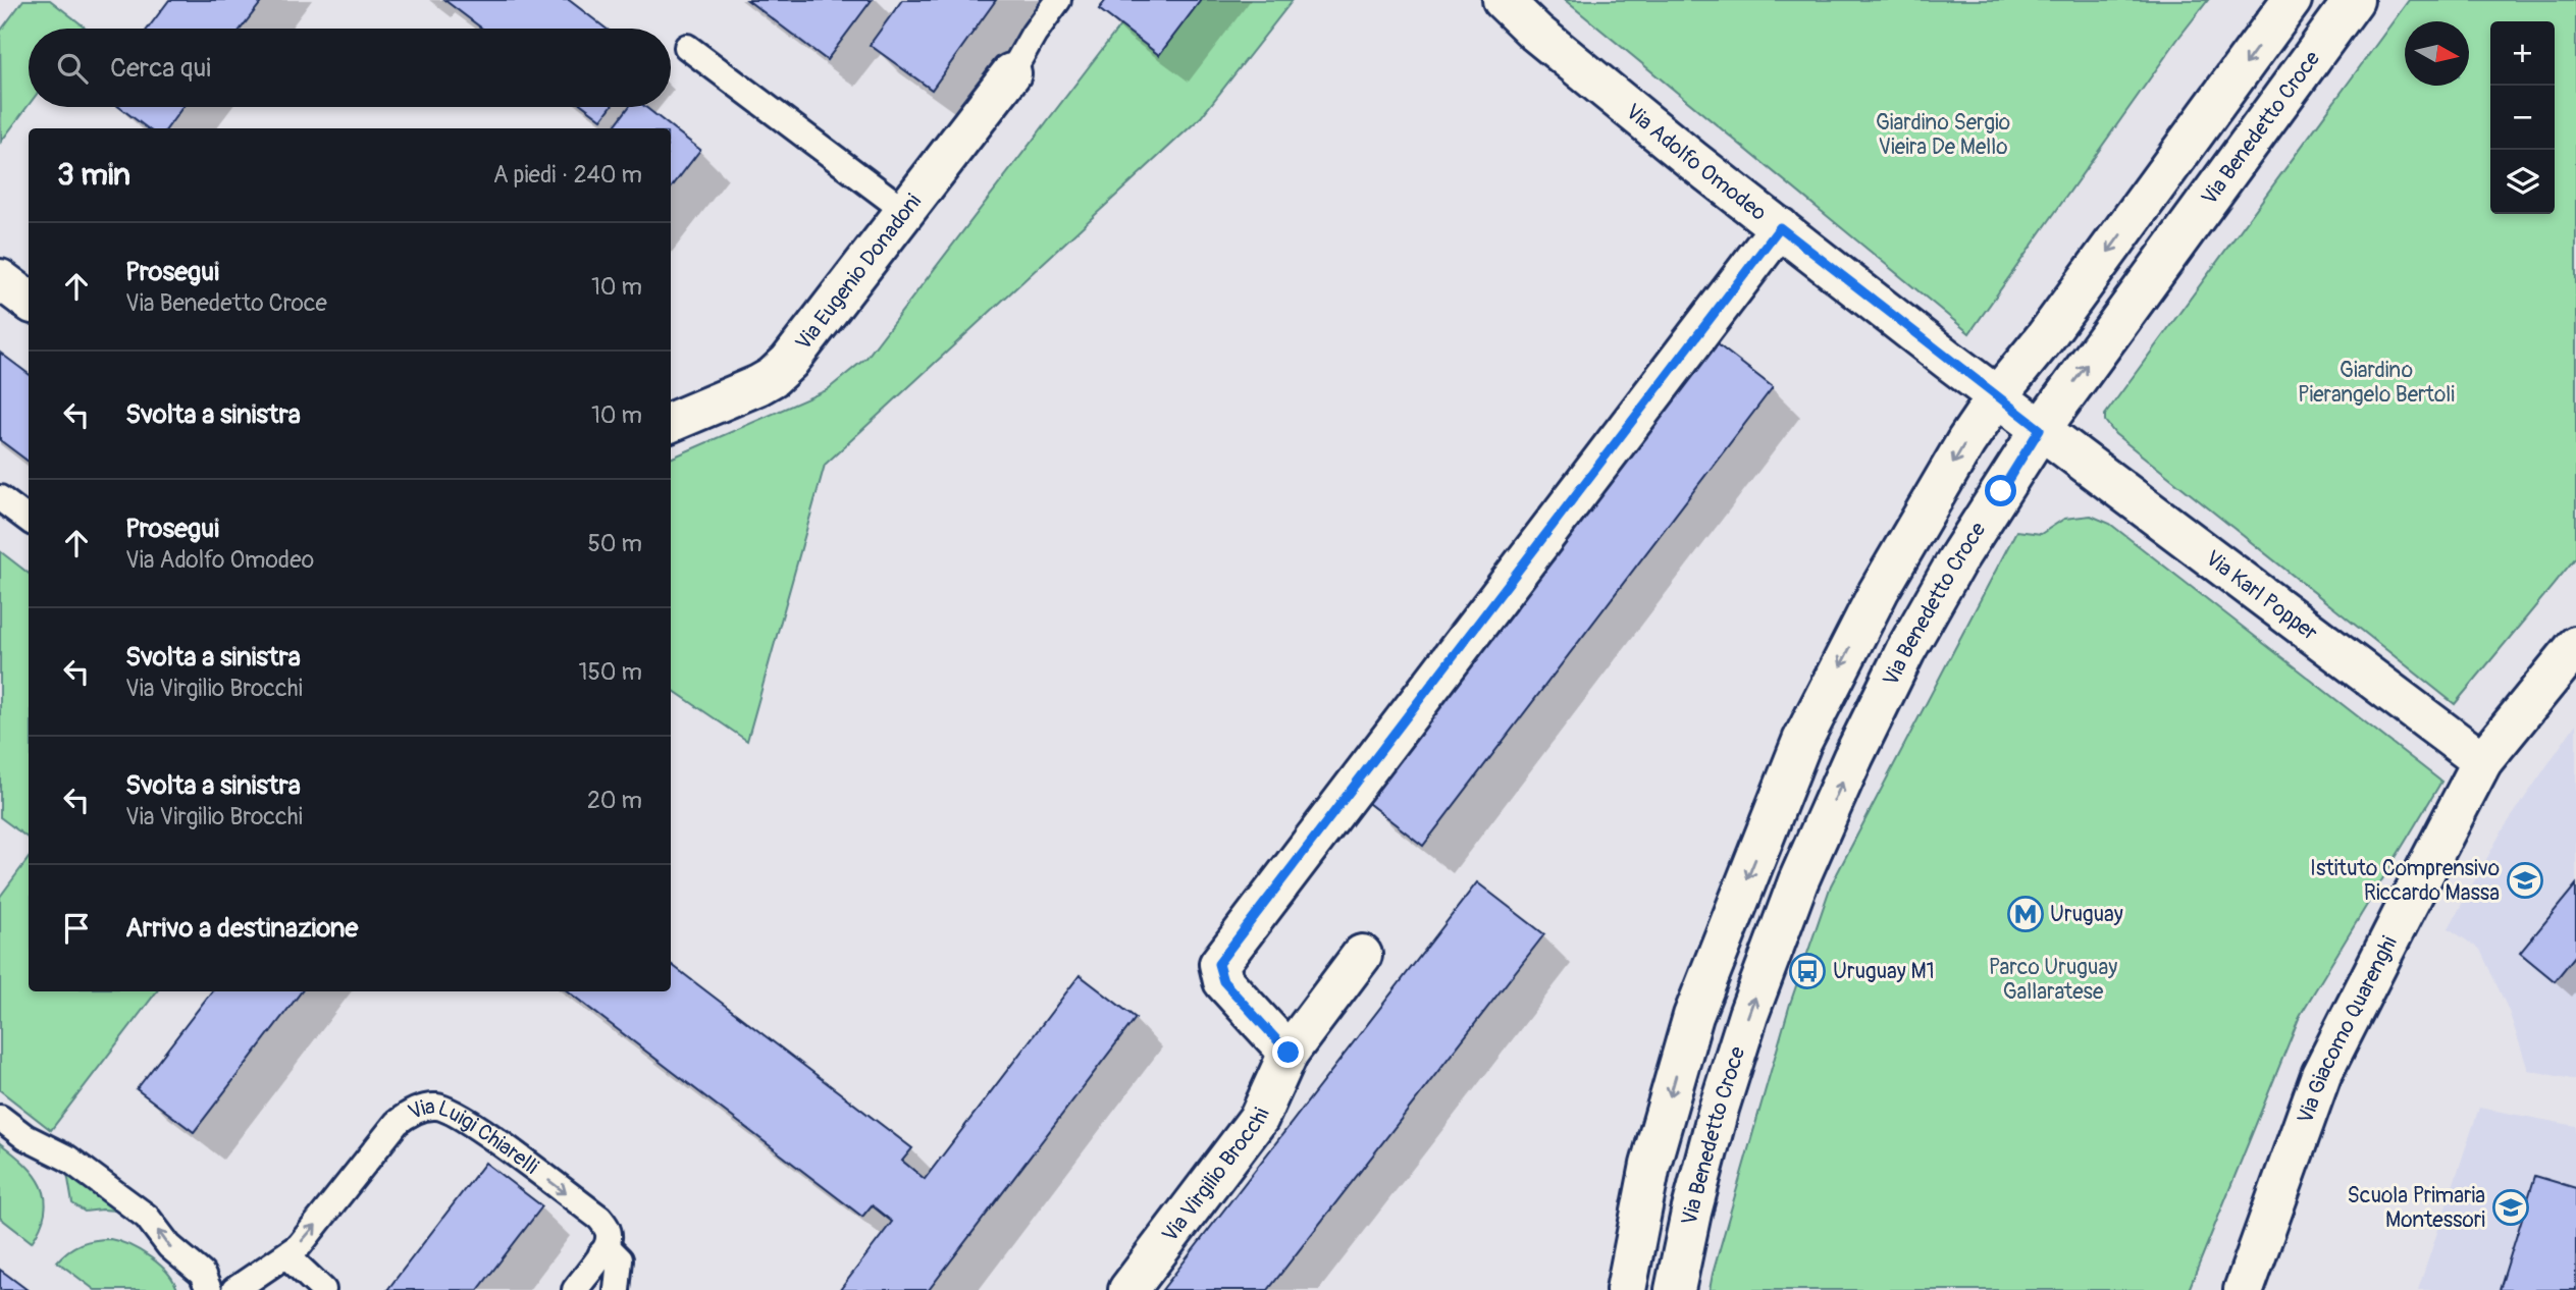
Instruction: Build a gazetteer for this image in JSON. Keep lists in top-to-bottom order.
{
  "streets": {
    "street": [
      "Via Benedetto Croce",
      "Via Adolfo Omodeo",
      "Via Eugenio Donadoni",
      "Via Karl Popper",
      "Via Giacomo Quarenghi",
      "Via Virgilio Brocchi"
    ],
    "lane": ["Via Luigi Chiarelli"]
  },
  "crossings": [
    ["Via Benedetto Croce", "Via Adolfo Omodeo"],
    ["Via Benedetto Croce", "Via Karl Popper"],
    ["Via Adolfo Omodeo", "Via Karl Popper"],
    ["Via Karl Popper", "Via Giacomo Quarenghi"]
  ],
  "parks": ["Giardino Sergio Vieira De Mello", "Giardino Pierangelo Bertoli", "Parco Uruguay Gallaratese"],
  "places": {
    "school or university": ["Istituto Comprensivo Riccardo Massa", "Scuola Primaria Montessori"],
    "metro station": ["Uruguay"],
    "bus stop": ["Uruguay M1"]
  },
  "north": "right",
  "page": {
    "map_buttons": ["+", "−"],
    "search": "Cerca qui",
    "heading": ["3 min", "A piedi · 240 m"],
    "list": [
      ["Prosegui", "Via Benedetto Croce", "10 m"],
      ["Svolta a sinistra", "10 m"],
      ["Prosegui", "Via Adolfo Omodeo", "50 m"],
      ["Svolta a sinistra", "Via Virgilio Brocchi", "150 m"],
      ["Svolta a sinistra", "Via Virgilio Brocchi", "20 m"],
      "Arrivo a destinazione"
    ]
  }
}
